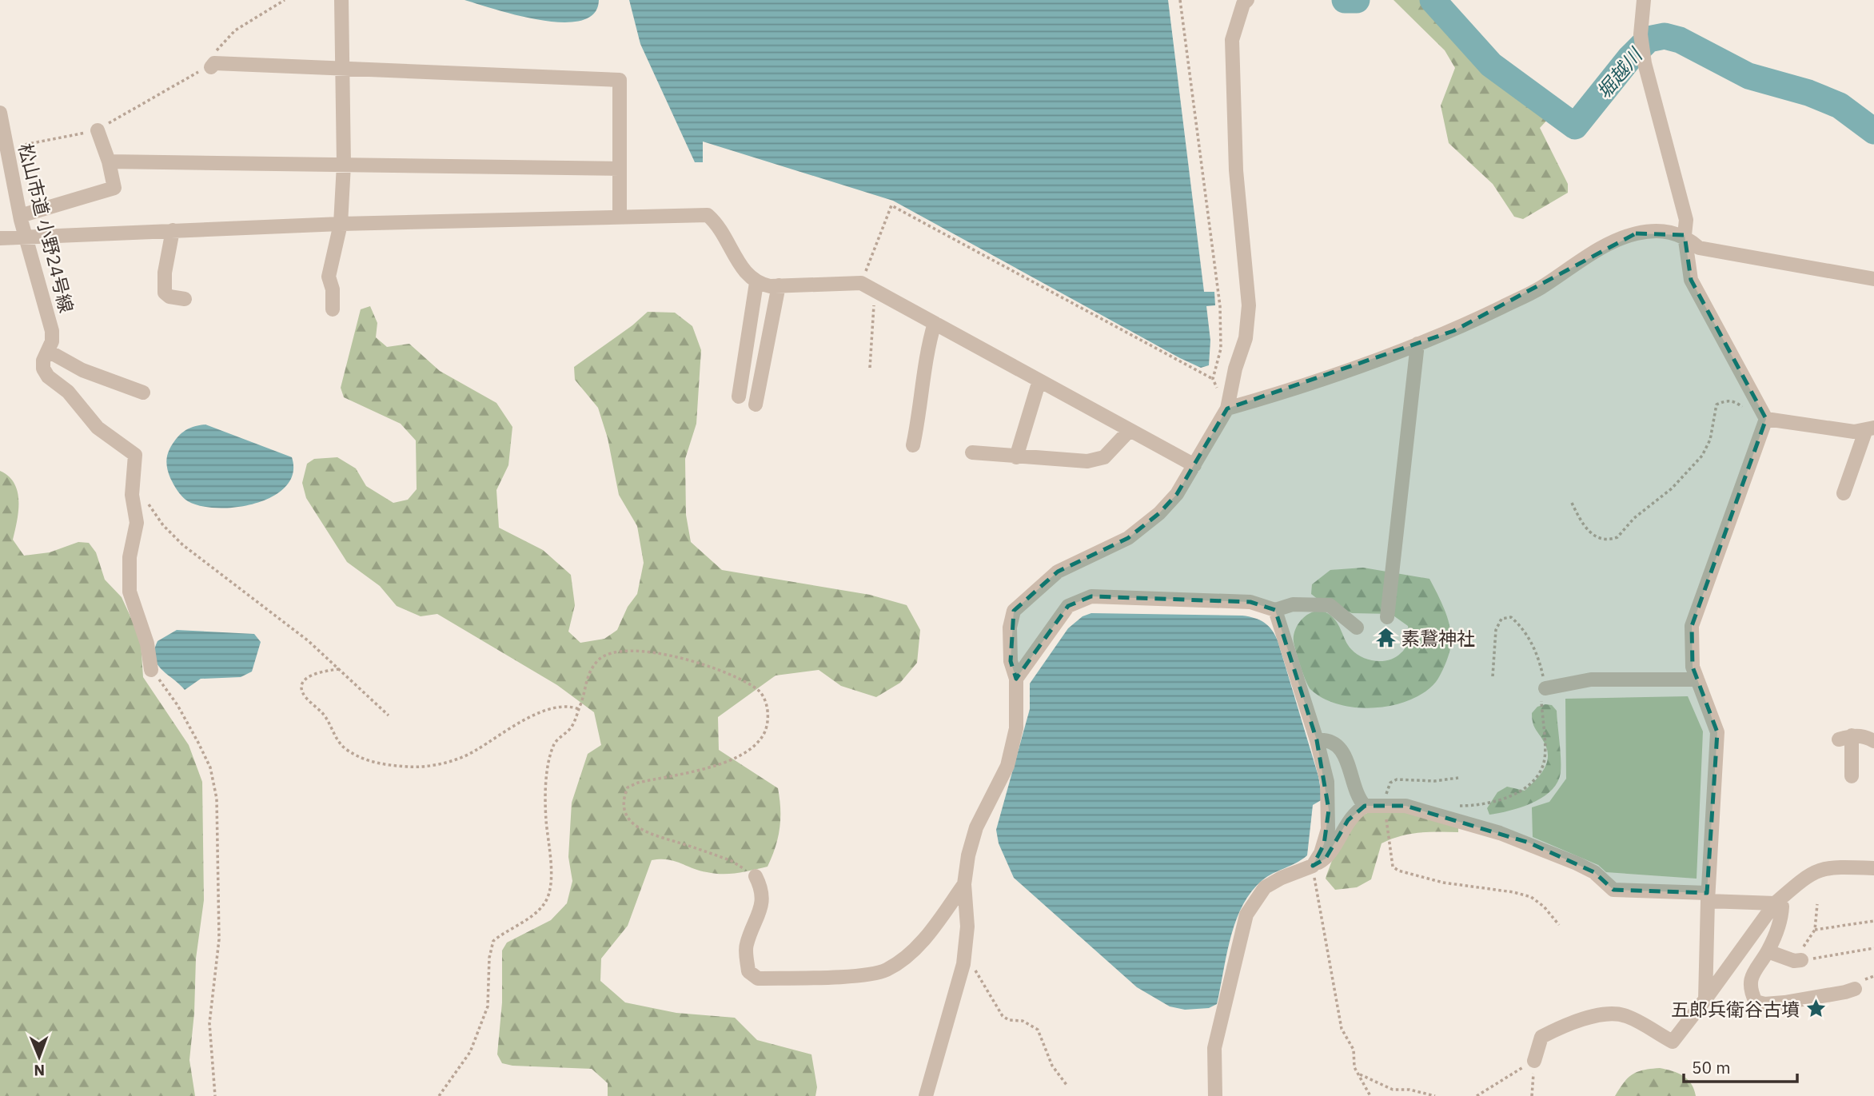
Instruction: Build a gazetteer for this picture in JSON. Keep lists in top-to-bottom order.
{
  "streets": {
    "street": ["松山市道 小野24号線"]
  },
  "water": ["堀越川"],
  "places": {
    "temple": ["素鵞神社"],
    "place": ["五郎兵衛谷古墳"]
  },
  "scale_bar": "50 m",
  "north": "bottom"
}
